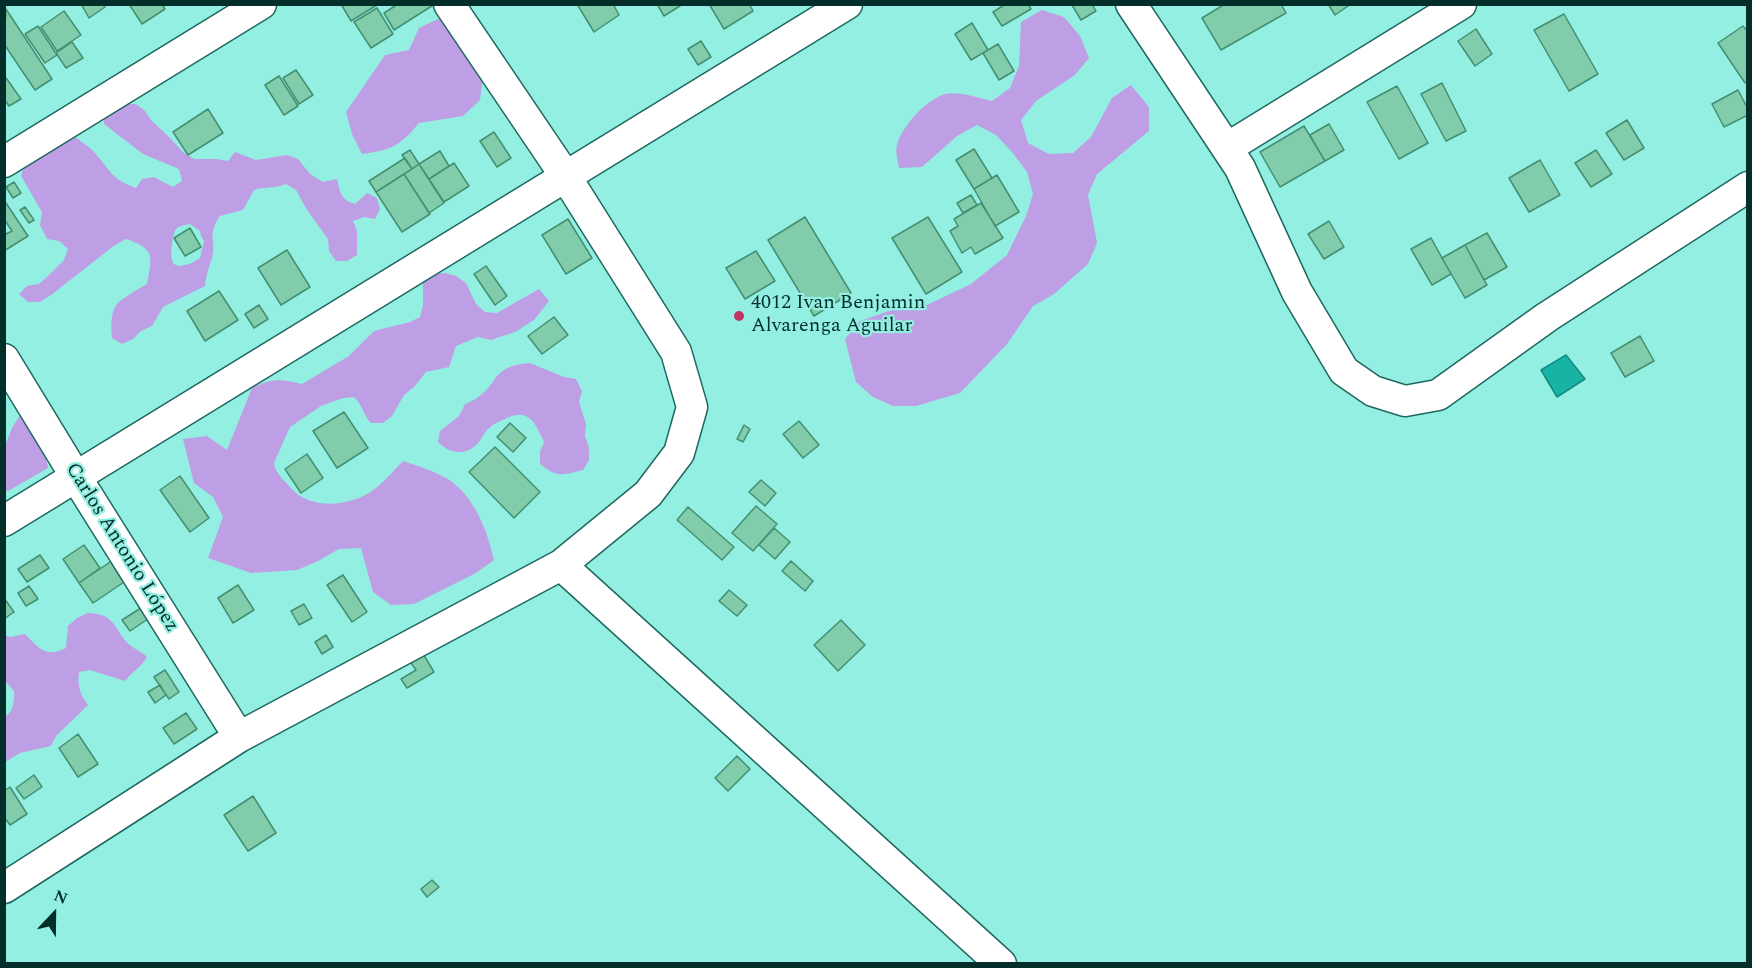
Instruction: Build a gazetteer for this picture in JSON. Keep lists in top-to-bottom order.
{
  "streets": {
    "street": ["Carlos Antonio López"]
  },
  "places": ["4012 Ivan Benjamin Alvarenga Aguilar"],
  "north": "top"
}
